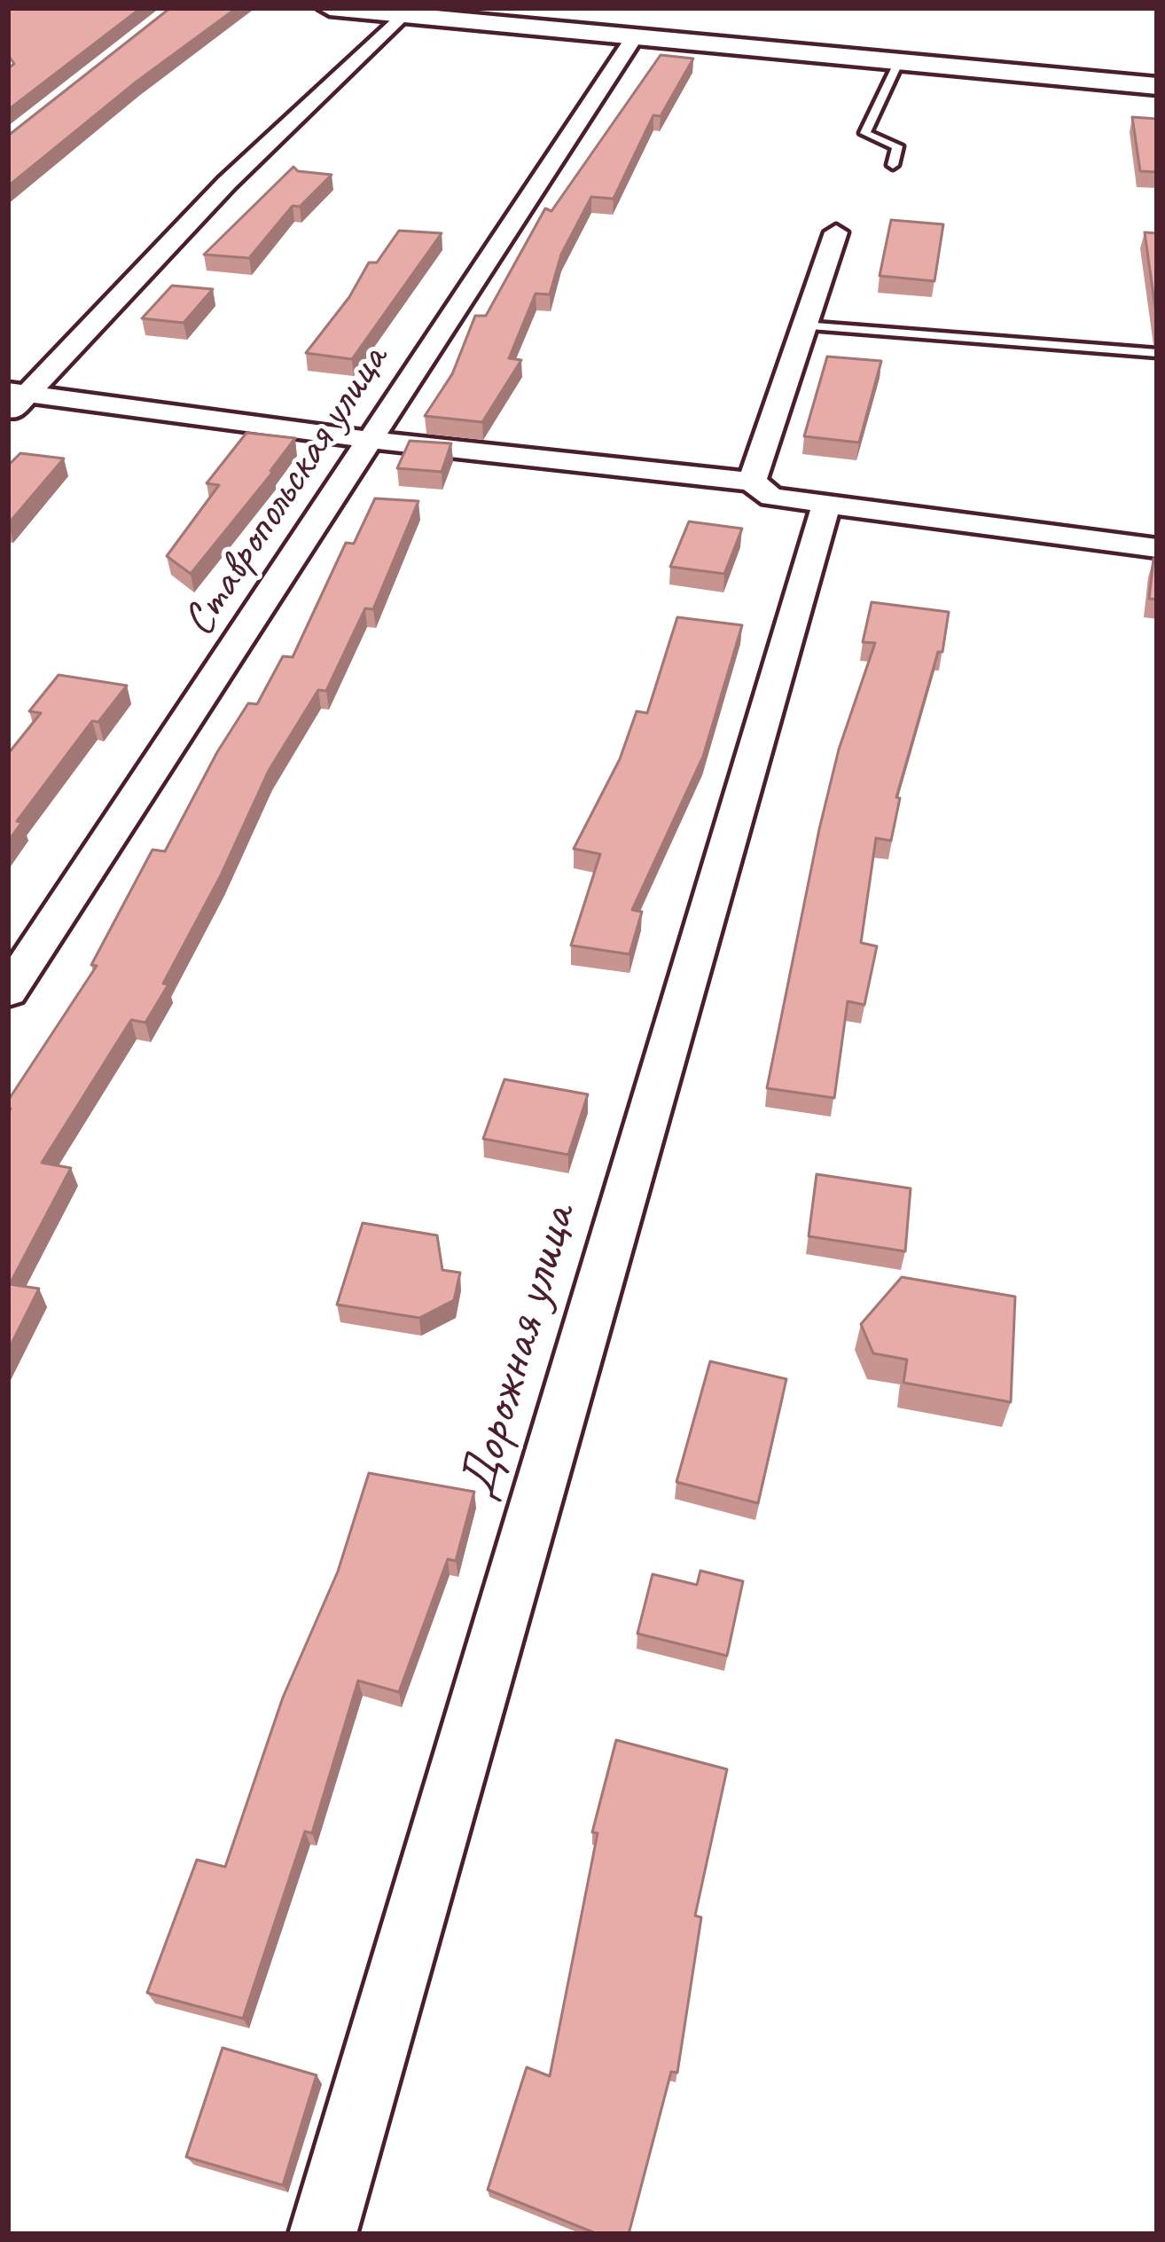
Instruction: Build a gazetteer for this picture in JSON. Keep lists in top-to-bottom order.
{
  "streets": {
    "street": ["Ставропольская улица", "Дорожная улица"]
  }
}
